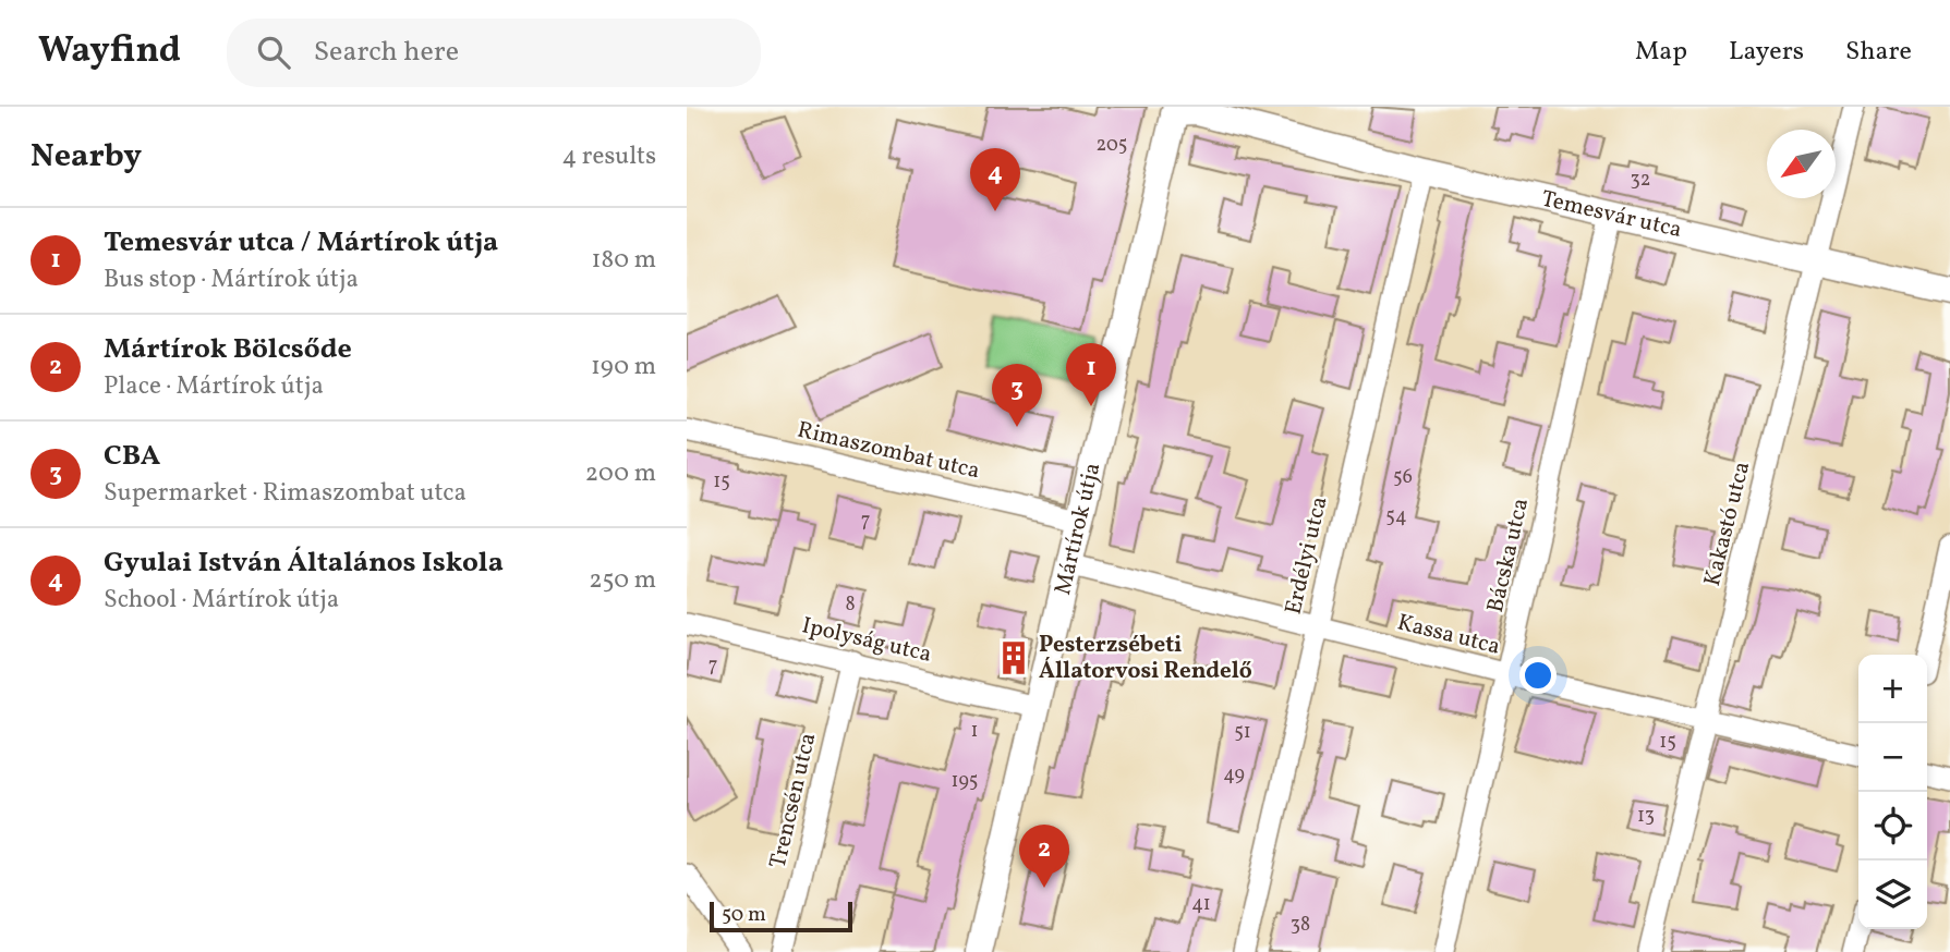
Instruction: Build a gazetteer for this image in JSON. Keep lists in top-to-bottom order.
{
  "streets": {
    "street": [
      "Temesvár utca",
      "Rimaszombat utca",
      "Kakastó utca",
      "Mártírok útja",
      "Erdélyi utca",
      "Bácska utca",
      "Kassa utca",
      "Ipolyság utca",
      "Trencsén utca"
    ]
  },
  "crossings": [
    ["Temesvár utca", "Kakastó utca"],
    ["Temesvár utca", "Mártírok útja"],
    ["Temesvár utca", "Erdélyi utca"],
    ["Temesvár utca", "Bácska utca"],
    ["Rimaszombat utca", "Mártírok útja"],
    ["Kakastó utca", "Kassa utca"],
    ["Mártírok útja", "Kassa utca"],
    ["Mártírok útja", "Ipolyság utca"],
    ["Erdélyi utca", "Kassa utca"],
    ["Bácska utca", "Kassa utca"],
    ["Ipolyság utca", "Trencsén utca"]
  ],
  "places": {
    "building": ["Pesterzsébeti Állatorvosi Rendelő"]
  },
  "house_numbers": [
    "205",
    "32",
    "56",
    "15",
    "54",
    "7",
    "8",
    "7",
    "1",
    "51",
    "15",
    "49",
    "195",
    "13",
    "41",
    "38"
  ],
  "scale_bar": "50 m",
  "north": "bottom left",
  "page": {
    "header": "Wayfind",
    "search": "Search here",
    "nav": ["Map", "Layers", "Share"],
    "heading": ["Nearby", "4 results"],
    "pins": [
      "4",
      "1",
      "3",
      "2"
    ],
    "list": [
      {
        "mark": "1",
        "name": "Temesvár utca / Mártírok útja",
        "note": "Bus stop · Mártírok útja",
        "value": "180 m"
      },
      {
        "mark": "2",
        "name": "Mártírok Bölcsőde",
        "note": "Place · Mártírok útja",
        "value": "190 m"
      },
      {
        "mark": "3",
        "name": "CBA",
        "note": "Supermarket · Rimaszombat utca",
        "value": "200 m"
      },
      {
        "mark": "4",
        "name": "Gyulai István Általános Iskola",
        "note": "School · Mártírok útja",
        "value": "250 m"
      }
    ],
    "map_buttons": ["+", "−"],
    "scale": "50 m"
  }
}
